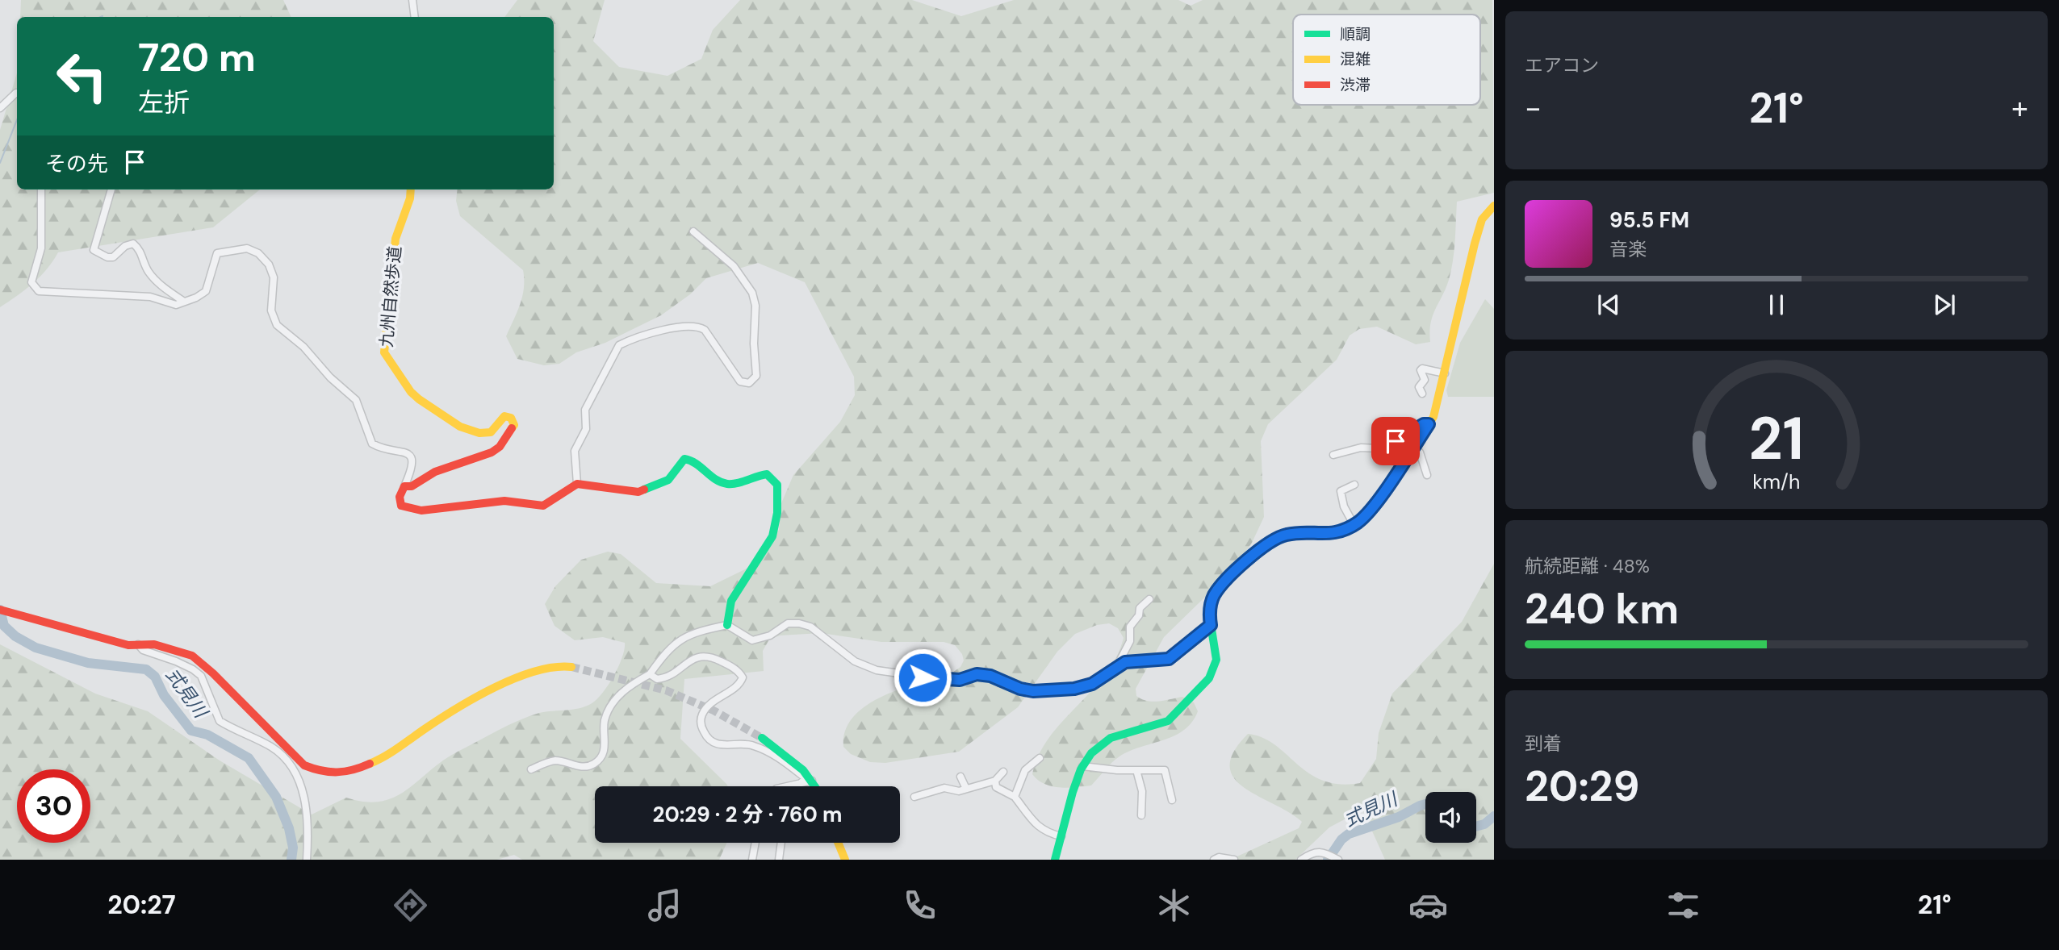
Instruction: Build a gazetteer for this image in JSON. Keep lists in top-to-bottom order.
{
  "streets": {
    "street": ["九州自然歩道"]
  },
  "water": ["式見川"],
  "legend": ["順調", "混雑", "渋滞"],
  "page": {
    "tile": [
      "エアコン",
      ["航続距離 · 48%", "240 km"],
      ["到着", "20:29"]
    ],
    "turn": ["720 m", "左折"],
    "heat": ["−", "21°", "+"],
    "then": "その先",
    "song": ["95.5 FM", "音楽"],
    "limit": "30",
    "trip": "20:29 · 2 分 · 760 m",
    "tabs": ["20:27", "21°"],
    "gauge": ["21", "km/h"]
  }
}
